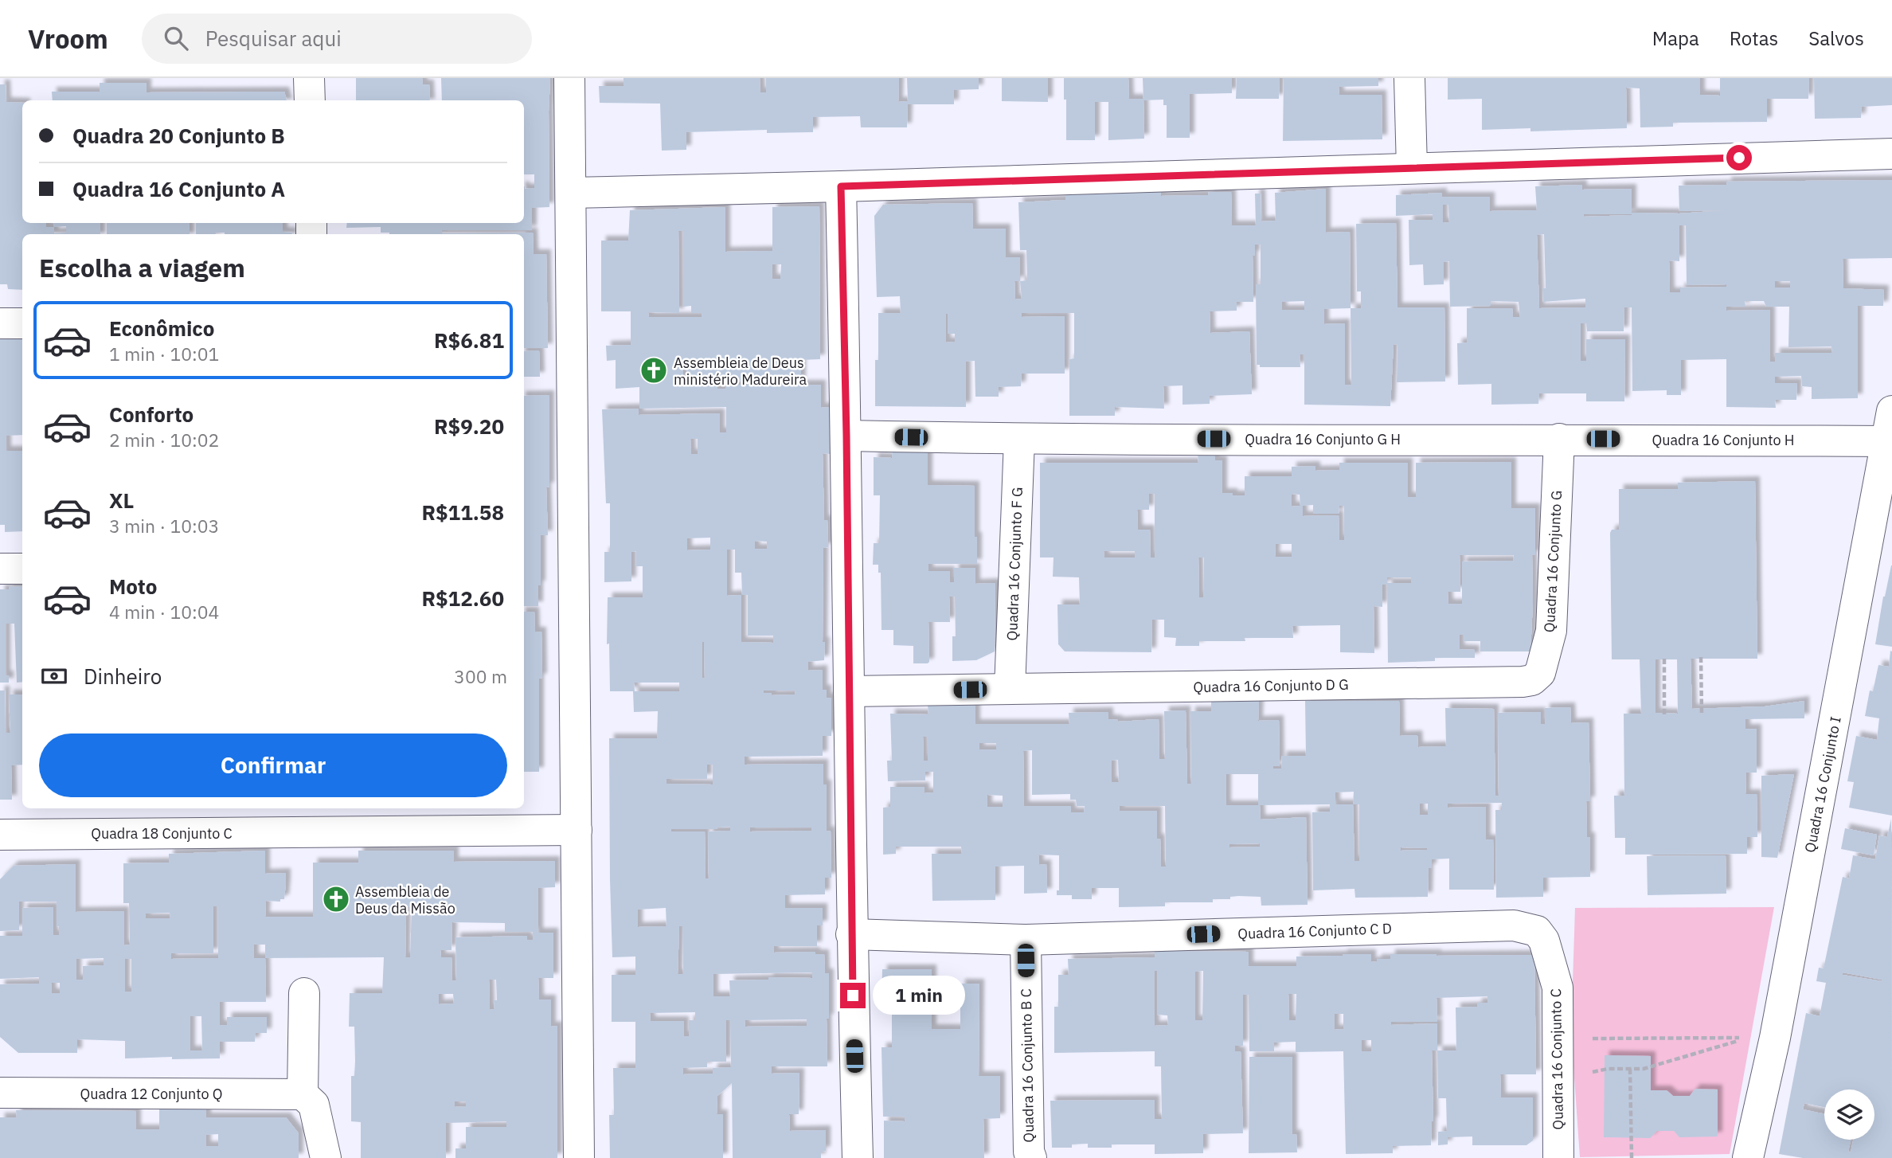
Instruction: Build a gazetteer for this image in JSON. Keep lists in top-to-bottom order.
{
  "streets": {
    "street": [
      "Quadra 16 Conjunto G H",
      "Quadra 16 Conjunto H",
      "Quadra 16 Conjunto G",
      "Quadra 16 Conjunto F G",
      "Quadra 16 Conjunto D G",
      "Quadra 16 Conjunto I",
      "Quadra 18 Conjunto C",
      "Quadra 16 Conjunto C D",
      "Quadra 16 Conjunto C",
      "Quadra 16 Conjunto B C",
      "Quadra 12 Conjunto Q"
    ]
  },
  "crossings": [
    ["Quadra 16 Conjunto G H", "Quadra 16 Conjunto H"],
    ["Quadra 16 Conjunto G H", "Quadra 16 Conjunto G"],
    ["Quadra 16 Conjunto G H", "Quadra 16 Conjunto F G"],
    ["Quadra 16 Conjunto H", "Quadra 16 Conjunto G"],
    ["Quadra 16 Conjunto H", "Quadra 16 Conjunto I"],
    ["Quadra 16 Conjunto G", "Quadra 16 Conjunto D G"],
    ["Quadra 16 Conjunto F G", "Quadra 16 Conjunto D G"],
    ["Quadra 16 Conjunto C D", "Quadra 16 Conjunto C"],
    ["Quadra 16 Conjunto C D", "Quadra 16 Conjunto B C"]
  ],
  "places": {
    "church": ["Assembleia de Deus ministério Madureira", "Assembleia de Deus da Missão"]
  },
  "page": {
    "header": "Vroom",
    "search": "Pesquisar aqui",
    "nav": ["Mapa", "Rotas", "Salvos"],
    "banner": ["Quadra 20 Conjunto B", "Quadra 16 Conjunto A"],
    "heading": "Escolha a viagem",
    "list": [
      {
        "name": "Econômico",
        "note": "1 min · 10:01",
        "value": "R$6.81"
      },
      {
        "name": "Conforto",
        "note": "2 min · 10:02",
        "value": "R$9.20"
      },
      {
        "name": "XL",
        "note": "3 min · 10:03",
        "value": "R$11.58"
      },
      {
        "name": "Moto",
        "note": "4 min · 10:04",
        "value": "R$12.60"
      }
    ],
    "pay": ["Dinheiro", "300 m"],
    "buttons": "Confirmar",
    "bubble": "1 min"
  }
}
